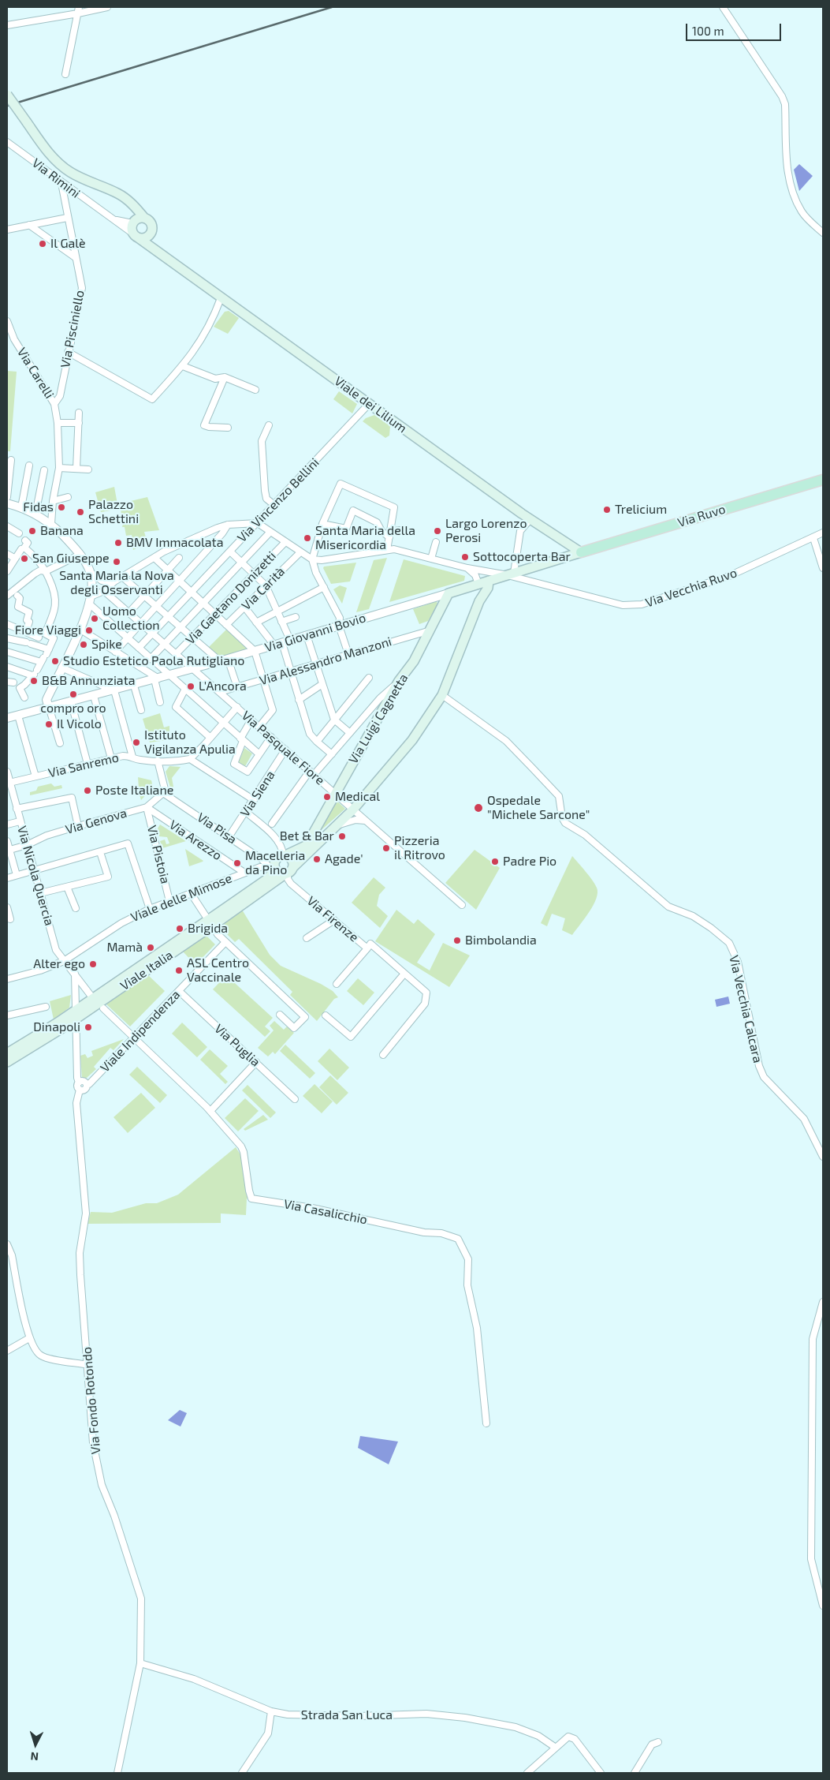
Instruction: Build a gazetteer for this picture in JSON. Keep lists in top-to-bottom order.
{
  "streets": {
    "main road": [
      "Viale dei Lilium",
      "Via Ruvo",
      "Via Giovanni Bovio",
      "Via Luigi Cagnetta",
      "Viale Italia"
    ],
    "street": [
      "Via Rimini",
      "Via Pisciniello",
      "Via Carelli",
      "Via Vincenzo Bellini",
      "Via Vecchia Ruvo",
      "Via Carità",
      "Via Gaetano Donizetti",
      "Via Alessandro Manzoni",
      "Via Pasquale Fiore",
      "Via Sanremo",
      "Via Siena",
      "Via Genova",
      "Via Pisa",
      "Via Arezzo",
      "Via Pistoia",
      "Via Nicola Quercia",
      "Viale delle Mimose",
      "Via Firenze",
      "Via Vecchia Calcara",
      "Viale Indipendenza",
      "Via Puglia",
      "Via Casalicchio",
      "Via Fondo Rotondo",
      "Strada San Luca"
    ]
  },
  "crossings": [
    ["Via Rimini", "Via Pisciniello"],
    ["Via Rimini", "Viale dei Lilium"],
    ["Via Pisciniello", "Via Carelli"],
    ["Viale dei Lilium", "Via Vincenzo Bellini"],
    ["Viale dei Lilium", "Via Ruvo"],
    ["Viale dei Lilium", "Via Giovanni Bovio"],
    ["Via Vincenzo Bellini", "Via Pasquale Fiore"],
    ["Via Ruvo", "Via Giovanni Bovio"],
    ["Via Vecchia Ruvo", "Via Giovanni Bovio"],
    ["Via Gaetano Donizetti", "Via Pasquale Fiore"],
    ["Via Giovanni Bovio", "Via Luigi Cagnetta"],
    ["Via Giovanni Bovio", "Via Pasquale Fiore"],
    ["Via Alessandro Manzoni", "Via Luigi Cagnetta"],
    ["Via Alessandro Manzoni", "Via Pasquale Fiore"],
    ["Via Luigi Cagnetta", "Via Pasquale Fiore"],
    ["Via Pasquale Fiore", "Via Siena"],
    ["Via Sanremo", "Via Nicola Quercia"],
    ["Via Siena", "Via Pisa"],
    ["Via Genova", "Via Pisa"],
    ["Via Genova", "Via Arezzo"],
    ["Via Genova", "Via Pistoia"],
    ["Via Genova", "Via Nicola Quercia"],
    ["Via Pisa", "Viale delle Mimose"],
    ["Via Pisa", "Viale Italia"],
    ["Via Arezzo", "Via Pistoia"],
    ["Via Arezzo", "Viale delle Mimose"],
    ["Via Pistoia", "Viale delle Mimose"],
    ["Via Nicola Quercia", "Viale delle Mimose"],
    ["Via Nicola Quercia", "Viale Italia"],
    ["Via Nicola Quercia", "Via Casalicchio"],
    ["Viale delle Mimose", "Viale Italia"],
    ["Via Firenze", "Viale Italia"],
    ["Viale Italia", "Via Casalicchio"],
    ["Viale Indipendenza", "Via Puglia"],
    ["Viale Indipendenza", "Via Casalicchio"],
    ["Viale Indipendenza", "Via Fondo Rotondo"],
    ["Via Fondo Rotondo", "Strada San Luca"]
  ],
  "places": [
    "Il Galè",
    "Fidas",
    "Trelicium",
    "Palazzo Schettini",
    "Banana",
    "Largo Lorenzo Perosi",
    "Santa Maria della Misericordia",
    "BMV Immacolata",
    "Sottocoperta Bar",
    "San Giuseppe",
    "Santa Maria la Nova degli Osservanti",
    "Uomo Collection",
    "Fiore Viaggi",
    "Spike",
    "Studio Estetico Paola Rutigliano",
    "B&B Annunziata",
    "L'Ancora",
    "compro oro",
    "Il Vicolo",
    "Istituto Vigilanza Apulia",
    "Poste Italiane",
    "Medical",
    "Ospedale \"Michele Sarcone\"",
    "Bet & Bar",
    "Pizzeria il Ritrovo",
    "Agade'",
    "Padre Pio",
    "Macelleria da Pino",
    "Brigida",
    "Bimbolandia",
    "Mamà",
    "Alter ego",
    "ASL Centro Vaccinale",
    "Dinapoli"
  ],
  "scale_bar": "100 m",
  "north": "bottom"
}
